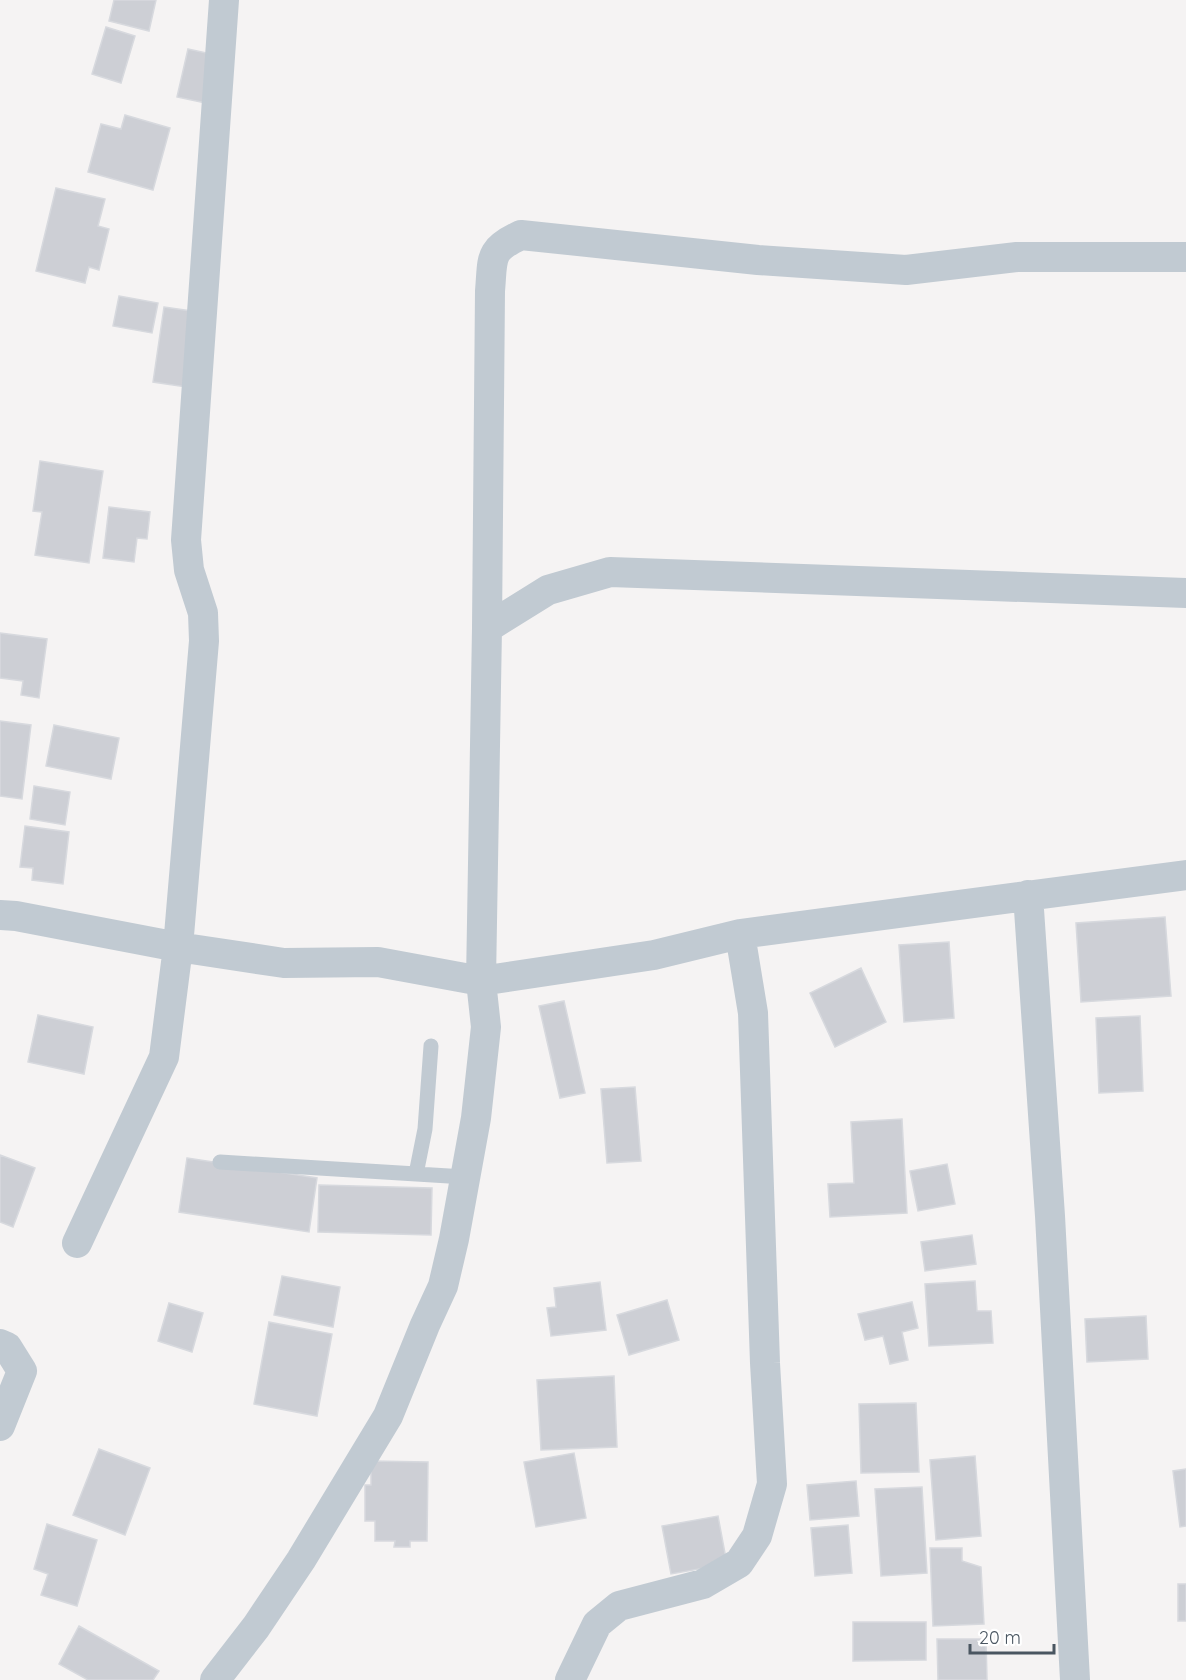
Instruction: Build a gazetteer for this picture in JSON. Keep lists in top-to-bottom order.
{
  "scale_bar": "20 m"
}
